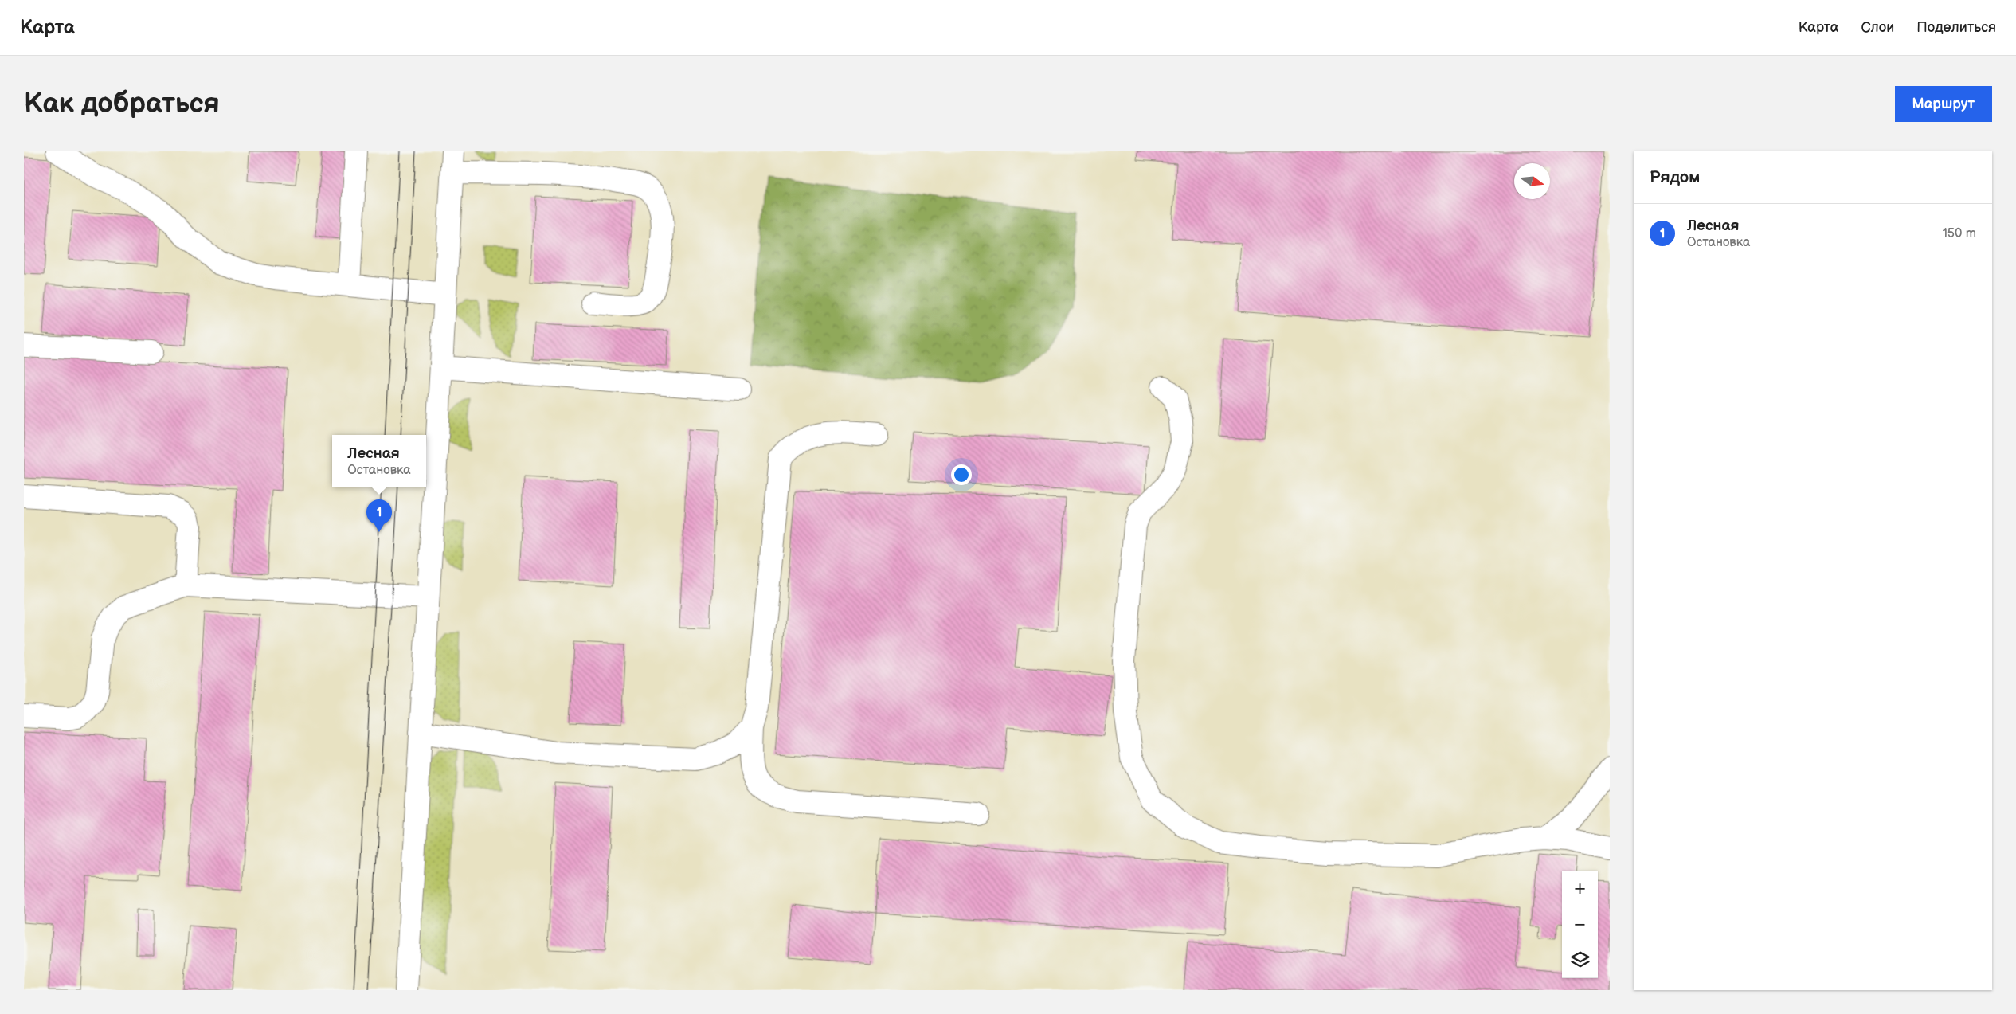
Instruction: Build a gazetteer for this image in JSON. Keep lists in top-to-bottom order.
{
  "north": "right",
  "page": {
    "header": "Карта",
    "nav": ["Карта", "Слои", "Поделиться"],
    "buttons": "Маршрут",
    "title": "Как добраться",
    "heading": "Рядом",
    "list": [
      {
        "mark": "1",
        "name": "Лесная",
        "note": "Остановка",
        "value": "150 m"
      }
    ],
    "popup": ["Лесная", "Остановка"],
    "pins": "1",
    "map_buttons": ["+", "−"]
  }
}
